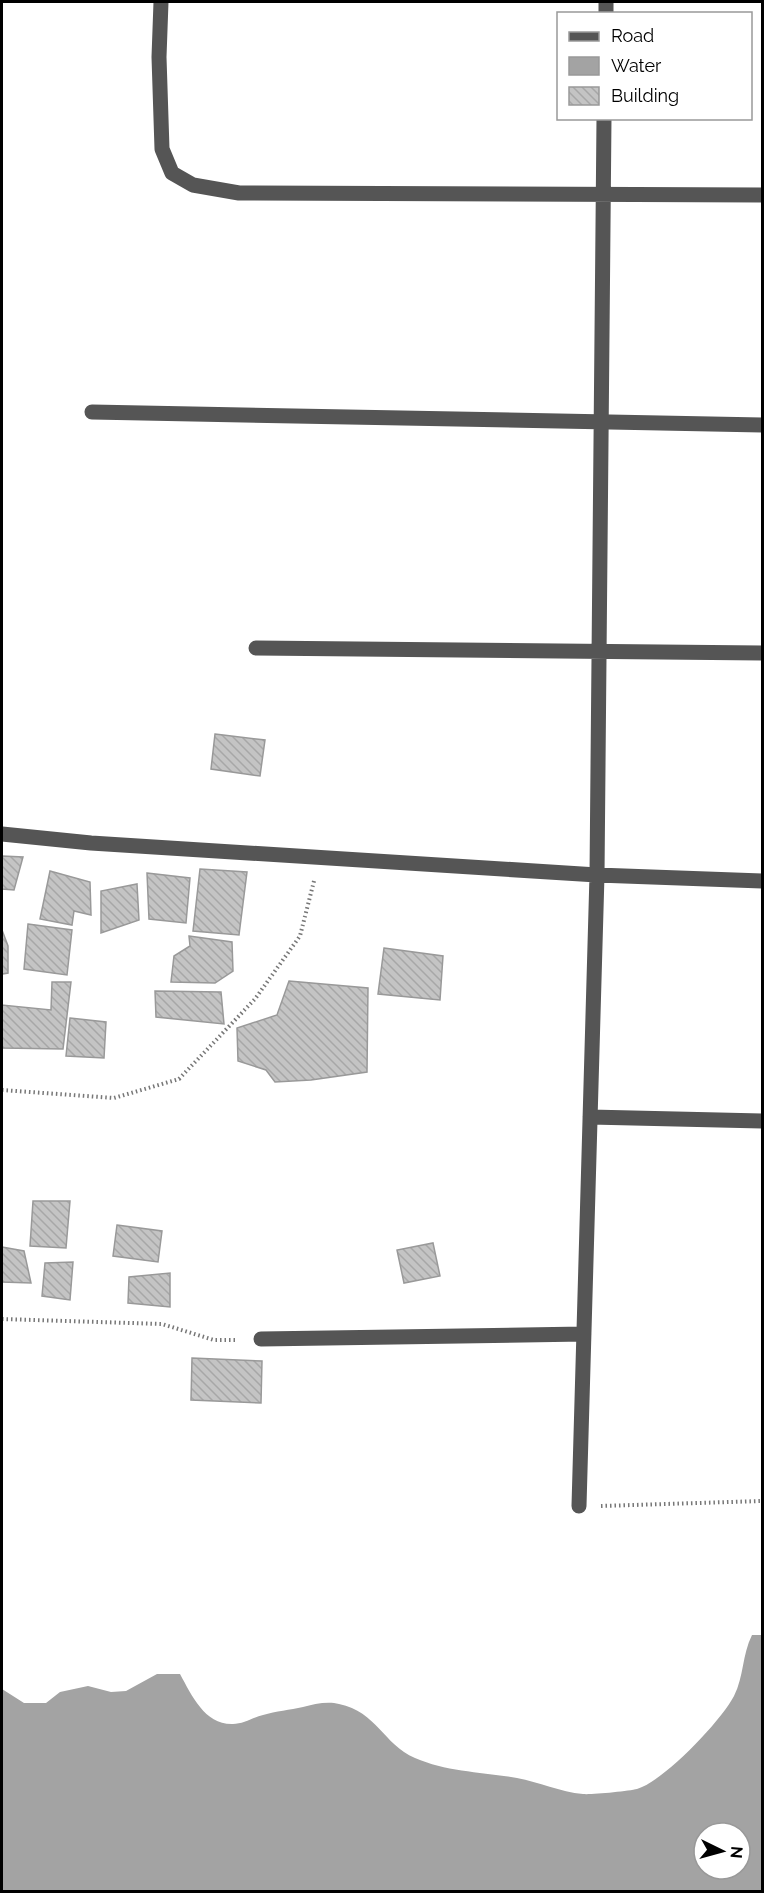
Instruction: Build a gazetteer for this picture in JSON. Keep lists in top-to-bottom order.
{
  "legend": ["Road", "Water", "Building"],
  "north": "right"
}
